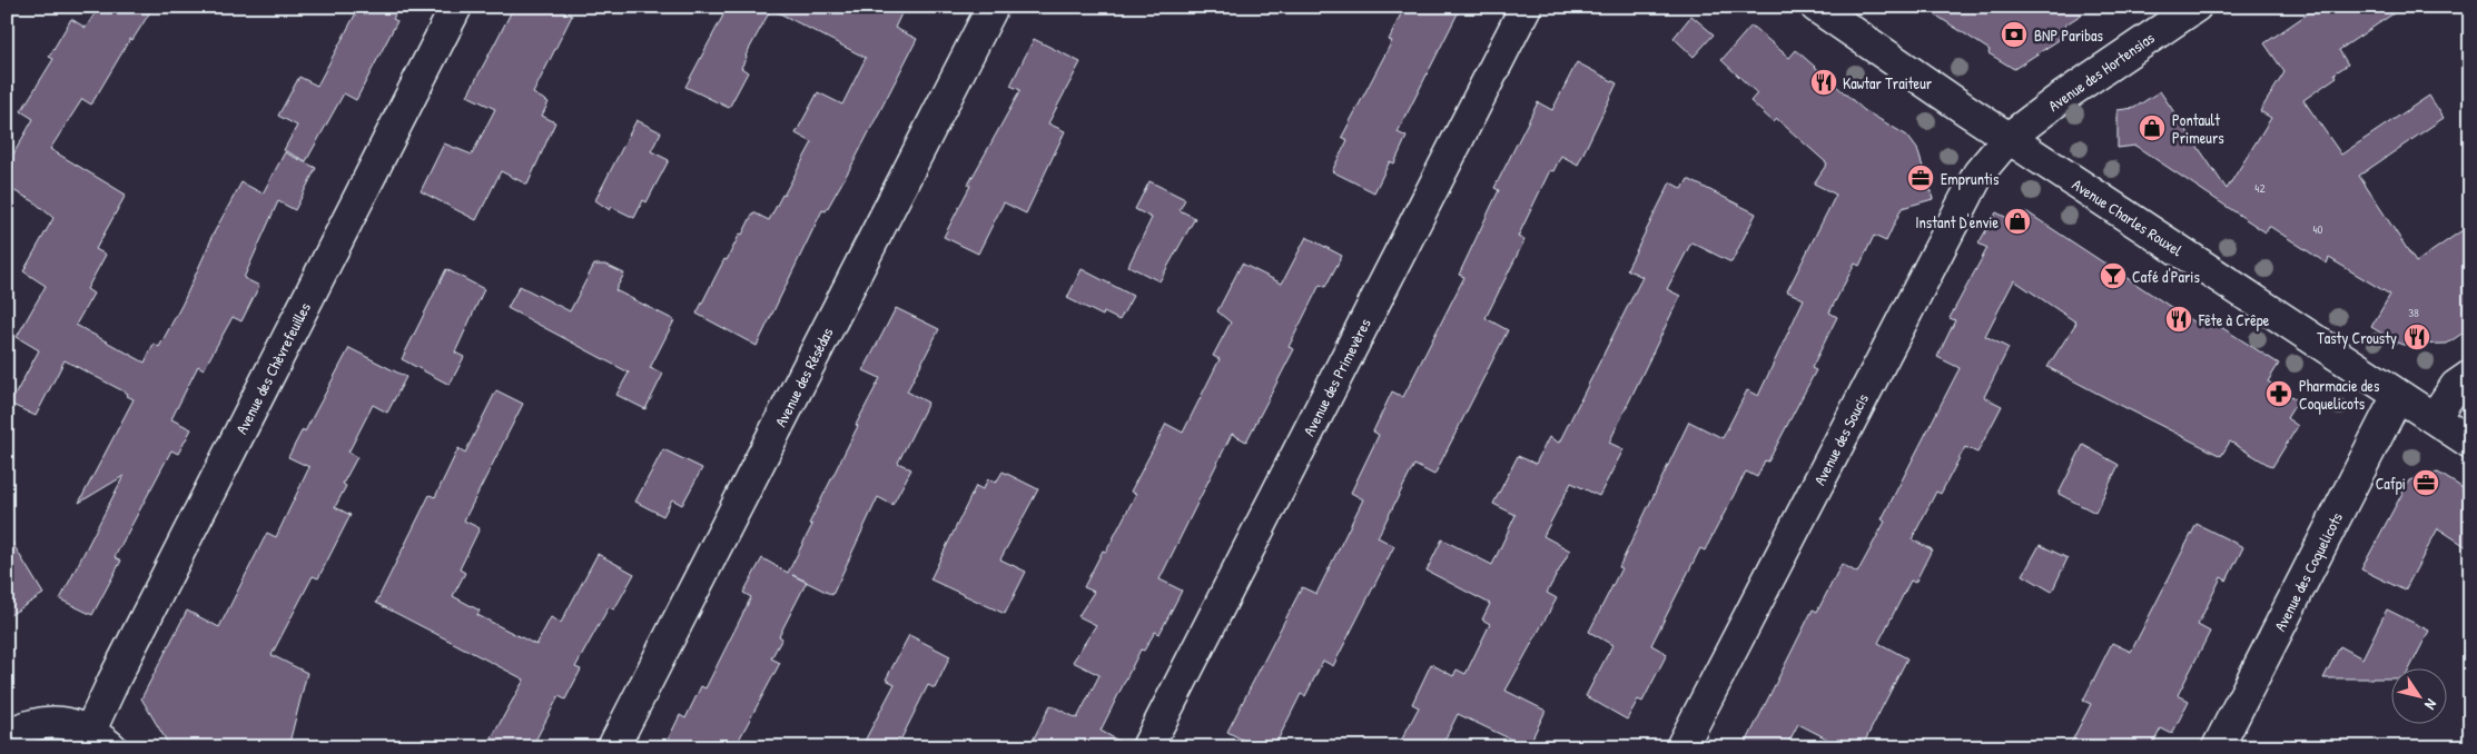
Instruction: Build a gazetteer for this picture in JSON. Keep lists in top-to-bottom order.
{
  "streets": {
    "street": [
      "Avenue des Hortensias",
      "Avenue Charles Rouxel",
      "Avenue des Chèvrefeuilles",
      "Avenue des Résédas",
      "Avenue des Primevères",
      "Avenue des Soucis",
      "Avenue des Coquelicots"
    ]
  },
  "crossings": [
    ["Avenue des Hortensias", "Avenue Charles Rouxel"],
    ["Avenue des Hortensias", "Avenue des Soucis"],
    ["Avenue Charles Rouxel", "Avenue des Soucis"],
    ["Avenue Charles Rouxel", "Avenue des Coquelicots"]
  ],
  "places": {
    "bank": ["BNP Paribas"],
    "restaurant": ["Kawtar Traiteur", "Fête à Crêpe", "Tasty Crousty"],
    "shop": ["Pontault Primeurs", "Instant D'envie"],
    "office": ["Empruntis", "Cafpi"],
    "bar": ["Café d'Paris"],
    "pharmacy": ["Pharmacie des Coquelicots"]
  },
  "house_numbers": ["42", "40", "38"],
  "north": "bottom right"
}
